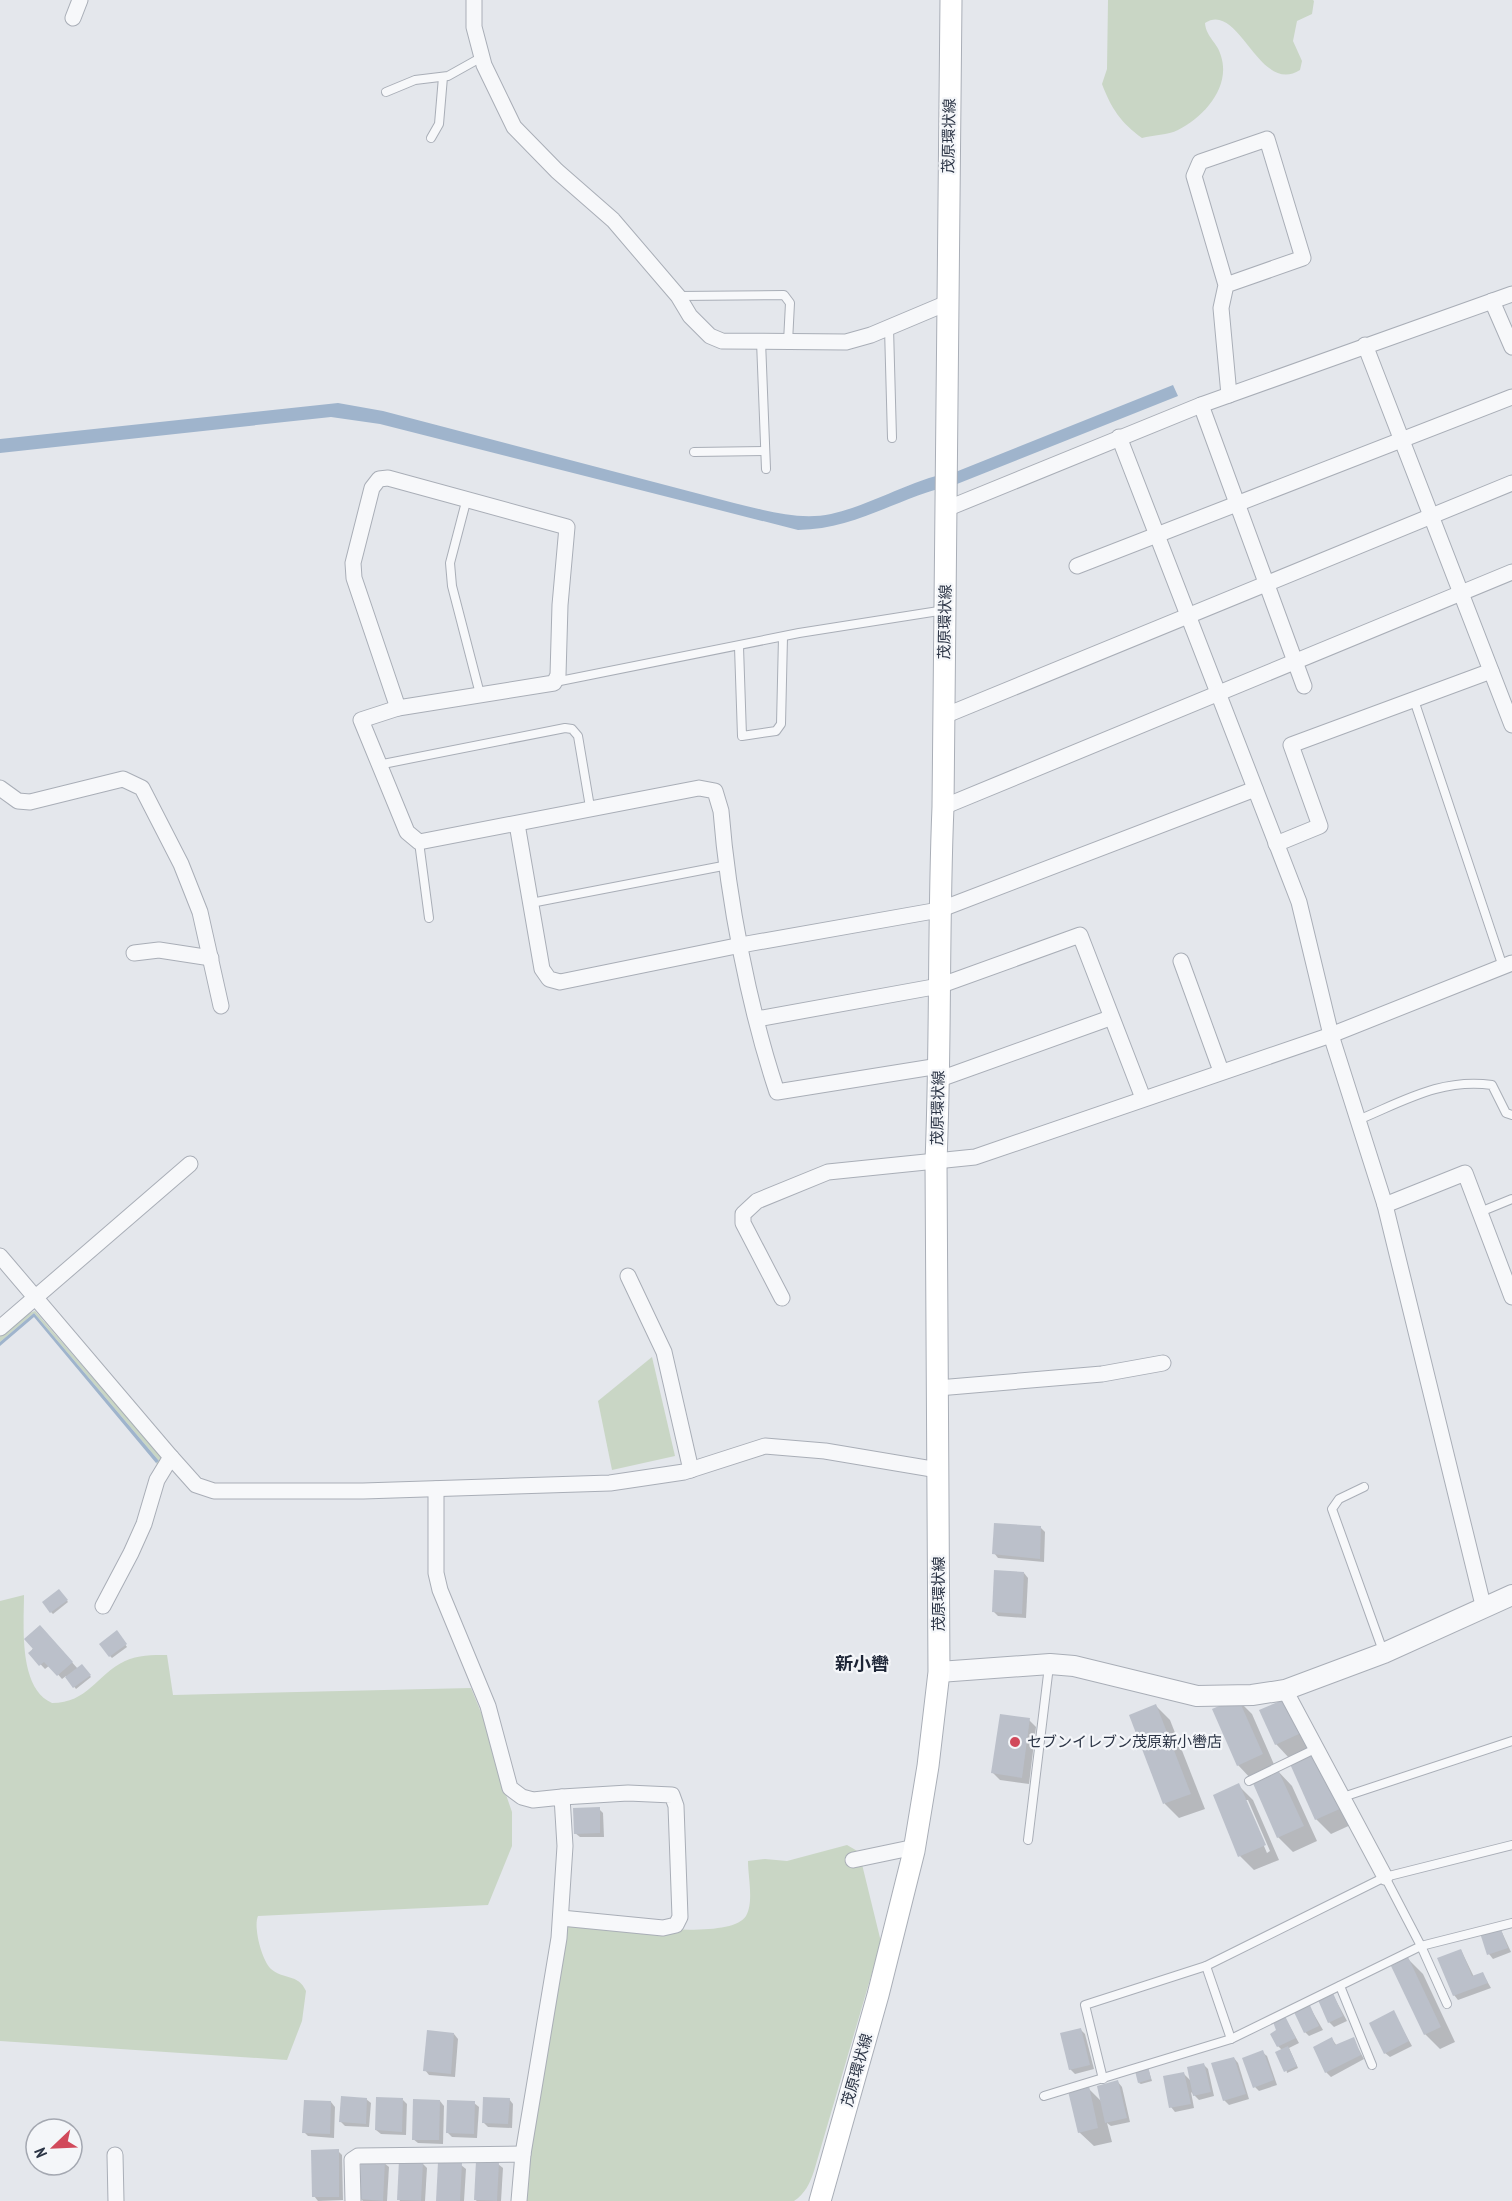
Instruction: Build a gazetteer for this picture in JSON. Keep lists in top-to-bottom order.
{
  "streets": {
    "main road": ["茂原環状線"]
  },
  "districts": ["新小轡"],
  "places": ["セブンイレブン茂原新小轡店"],
  "north": "bottom left"
}
